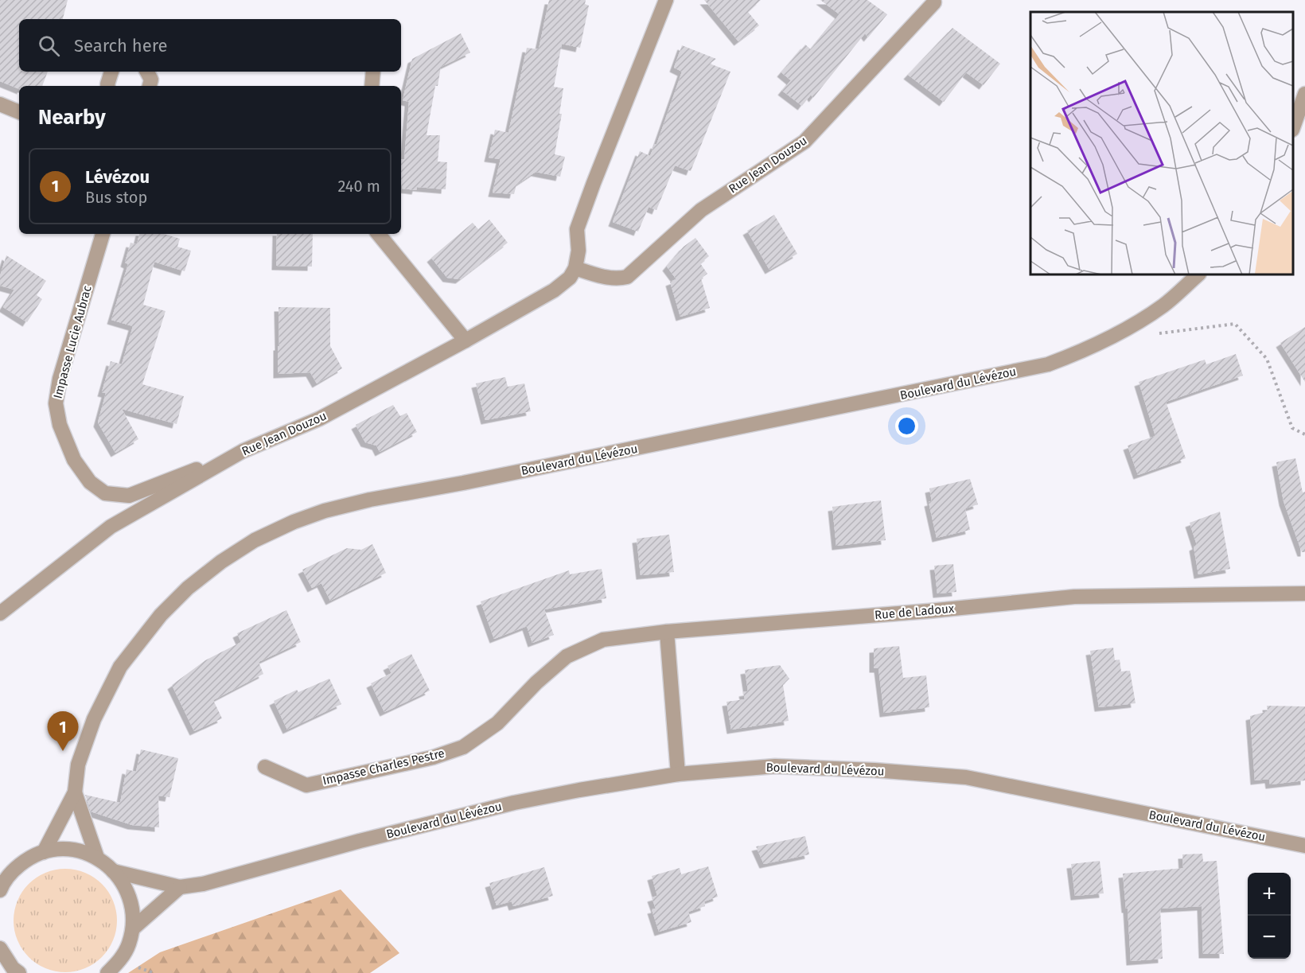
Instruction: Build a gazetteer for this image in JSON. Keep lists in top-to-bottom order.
{
  "streets": {
    "street": [
      "Rue Jean Douzou",
      "Impasse Lucie Aubrac",
      "Boulevard du Lévézou",
      "Rue de Ladoux",
      "Impasse Charles Pestre"
    ]
  },
  "crossings": [
    ["Rue Jean Douzou", "Impasse Lucie Aubrac"],
    ["Rue de Ladoux", "Impasse Charles Pestre"]
  ],
  "page": {
    "search": "Search here",
    "heading": "Nearby",
    "list": [
      {
        "mark": "1",
        "name": "Lévézou",
        "note": "Bus stop",
        "value": "240 m"
      }
    ],
    "pins": "1",
    "map_buttons": ["+", "−"]
  }
}
